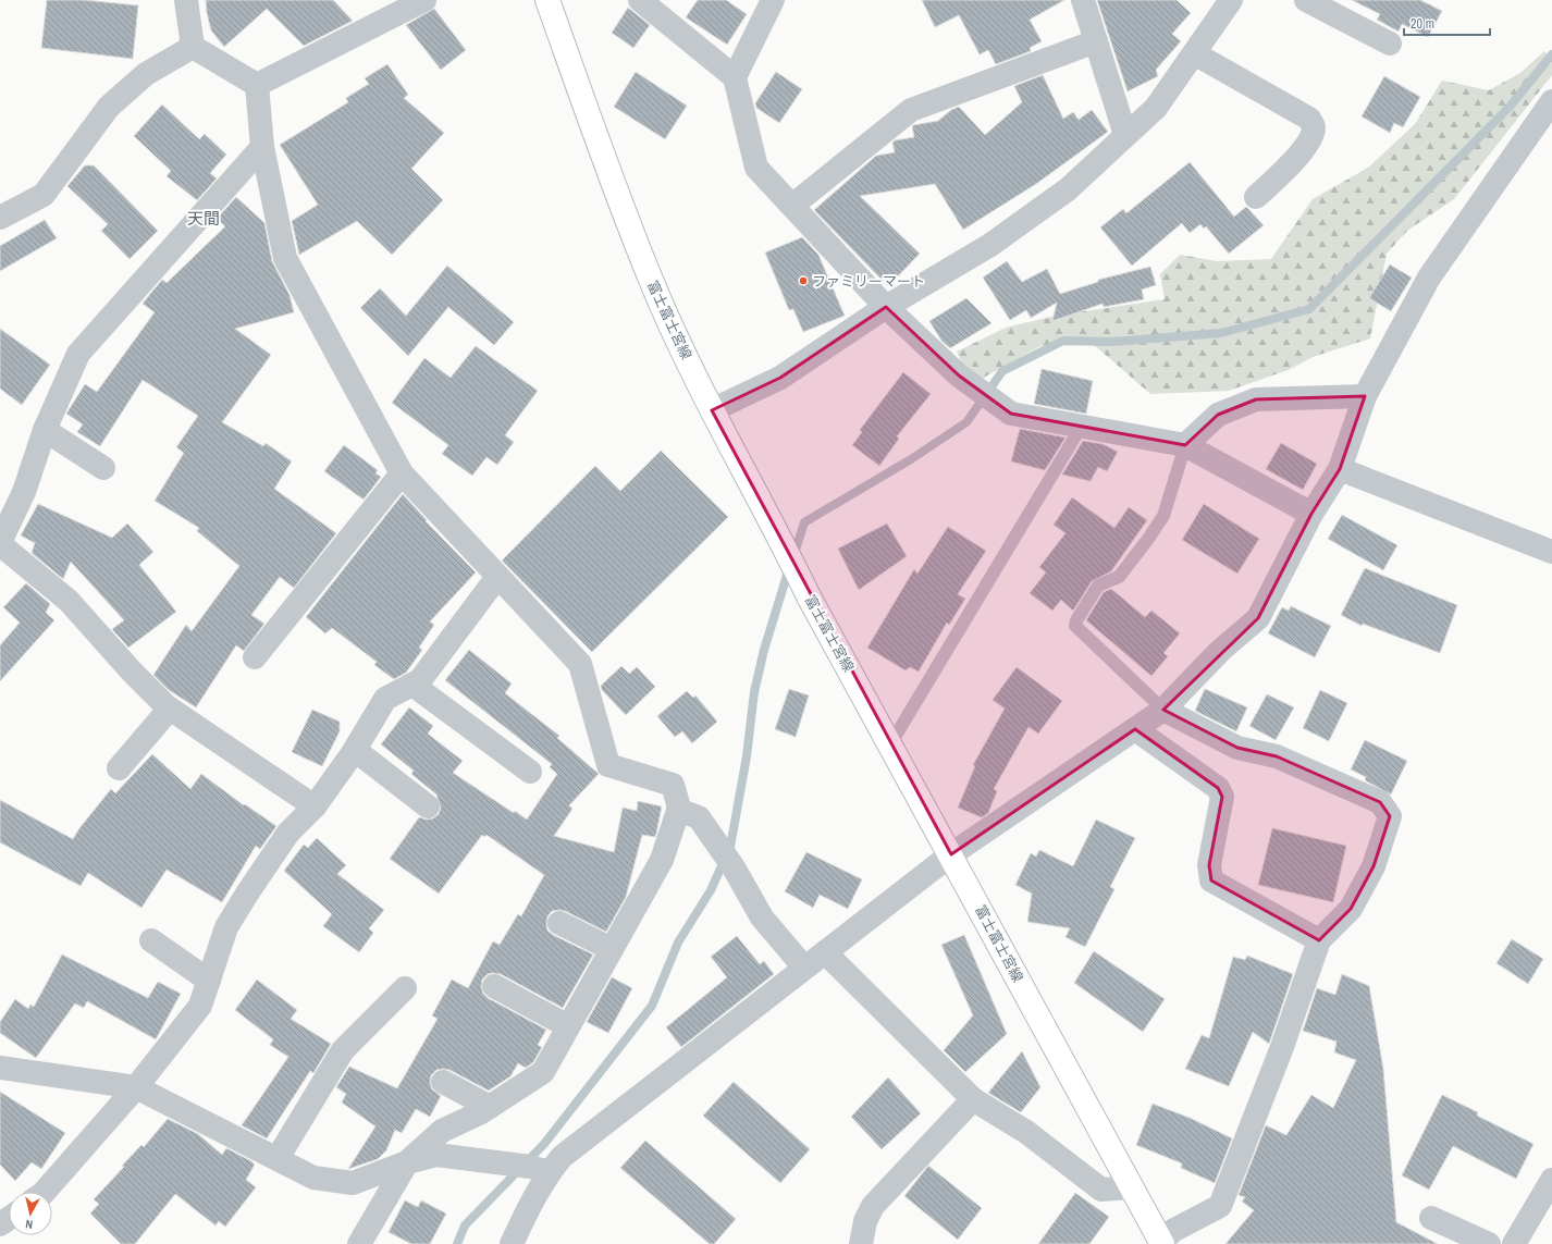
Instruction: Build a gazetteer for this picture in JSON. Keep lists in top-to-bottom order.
{
  "streets": {
    "main road": ["富士富士宮線"]
  },
  "districts": ["天間"],
  "places": ["ファミリーマート"],
  "scale_bar": "20 m",
  "north": "bottom"
}
